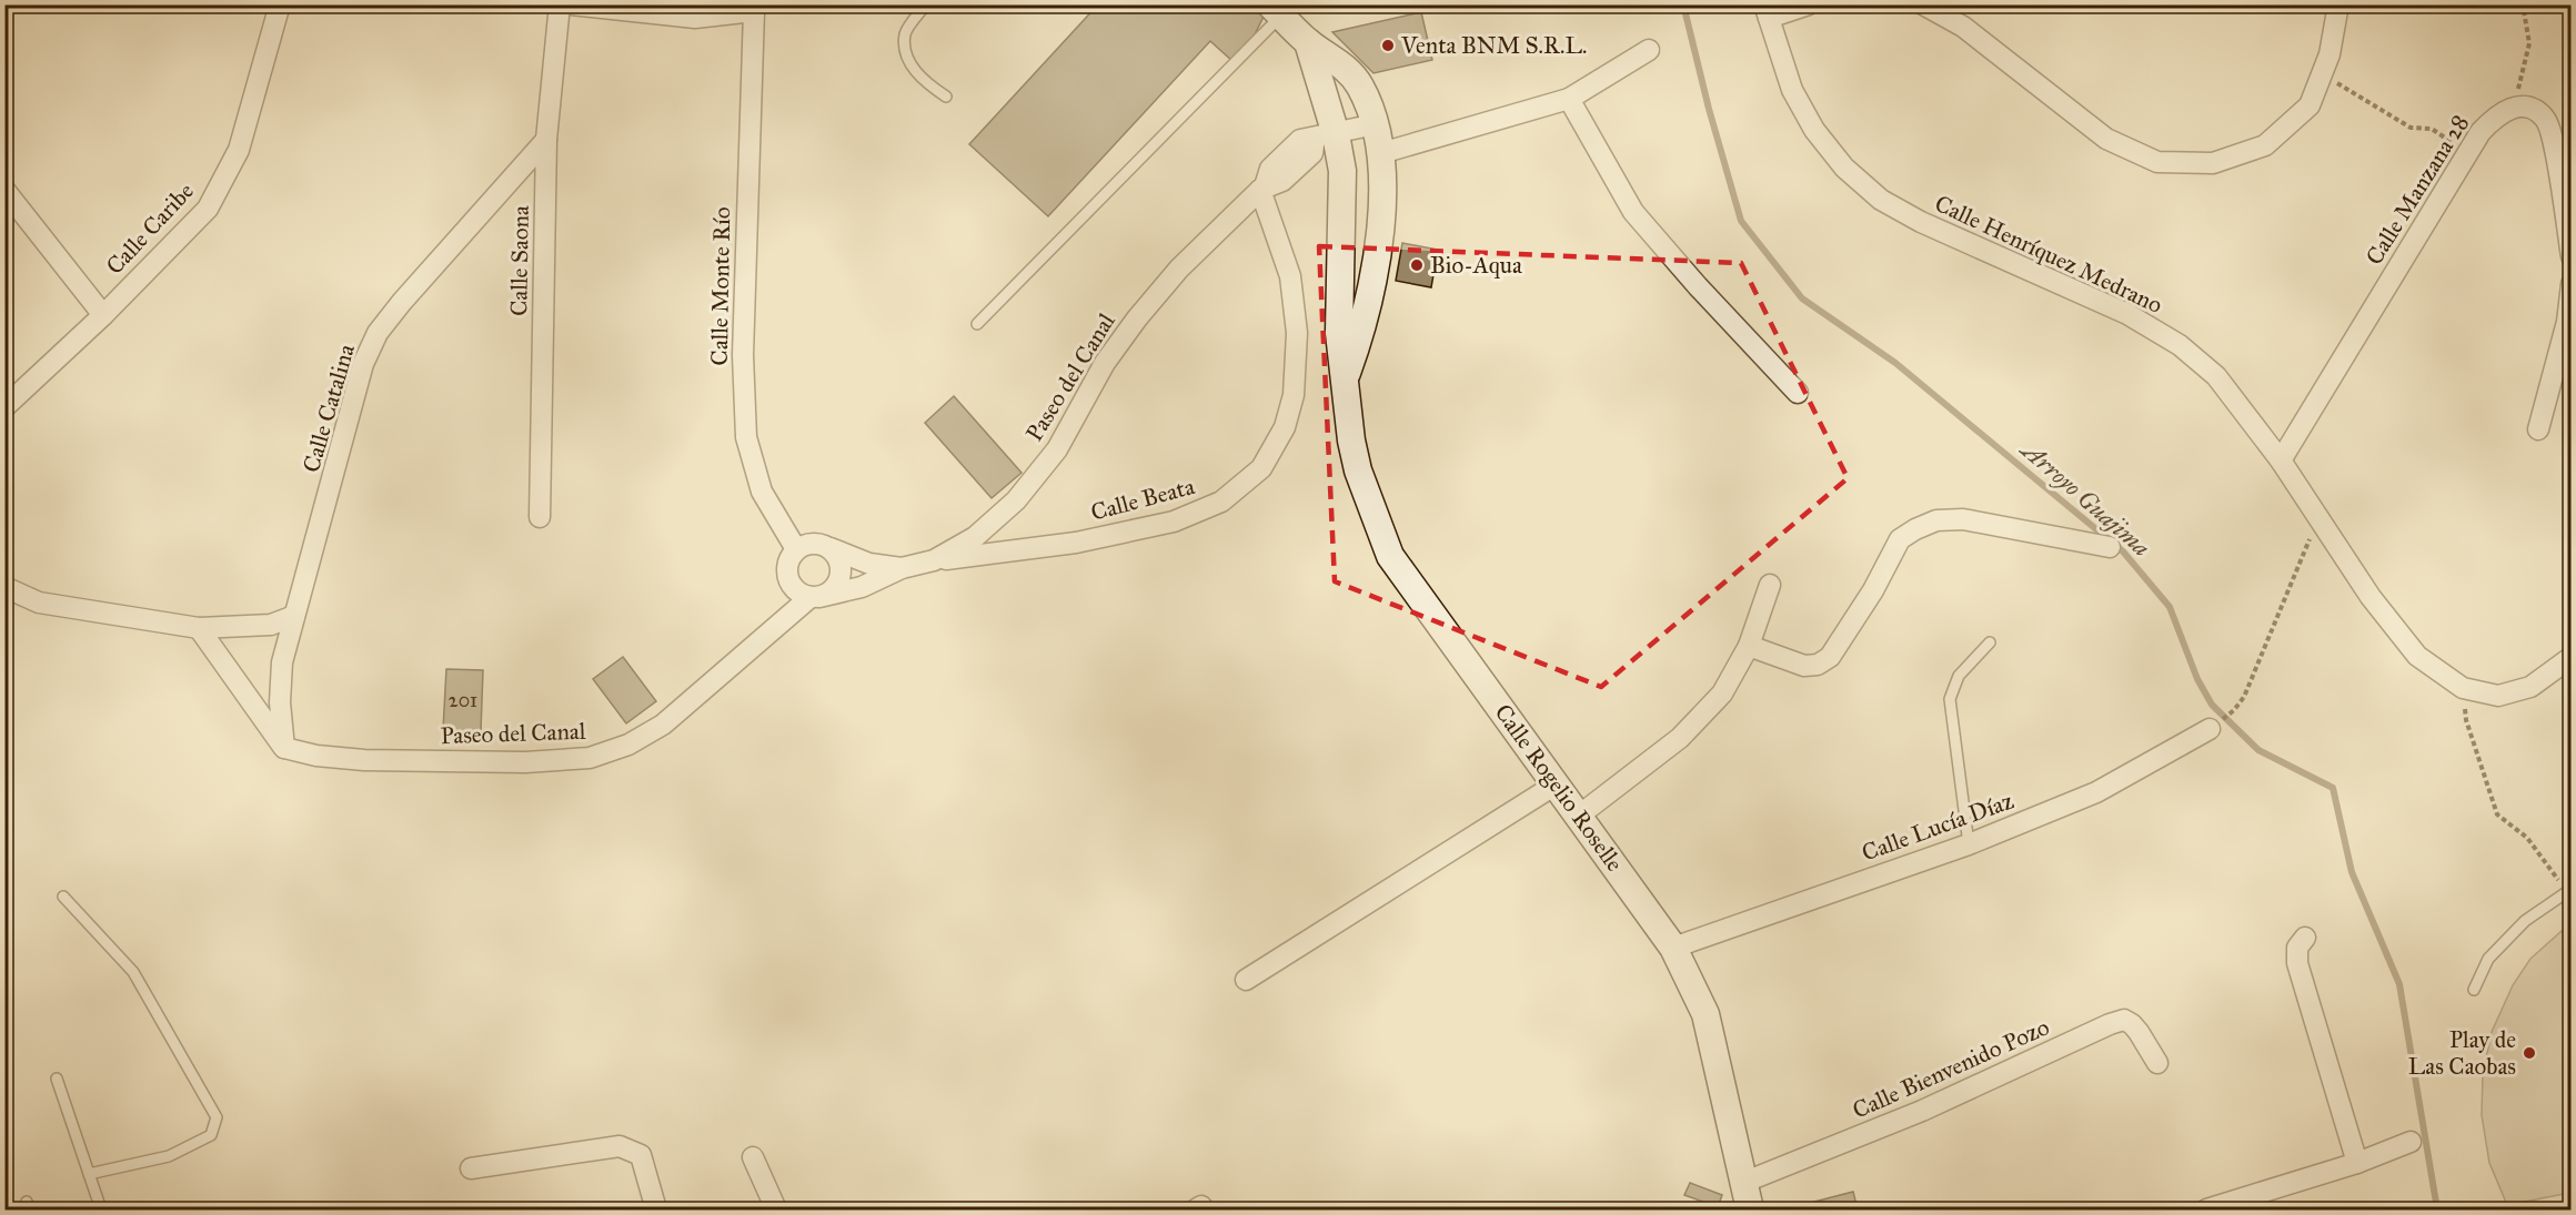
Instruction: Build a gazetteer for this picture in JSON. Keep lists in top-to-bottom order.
{
  "streets": {
    "street": [
      "Calle Manzana 28",
      "Calle Caribe",
      "Calle Henríquez Medrano",
      "Calle Saona",
      "Calle Monte Río",
      "Paseo del Canal",
      "Calle Catalina",
      "Calle Beata",
      "Calle Rogelio Roselle",
      "Calle Lucía Díaz",
      "Calle Bienvenido Pozo"
    ]
  },
  "crossings": [
    ["Calle Manzana 28", "Calle Henríquez Medrano"],
    ["Calle Saona", "Calle Catalina"],
    ["Calle Monte Río", "Paseo del Canal"],
    ["Paseo del Canal", "Calle Catalina"],
    ["Paseo del Canal", "Calle Beata"],
    ["Paseo del Canal", "Calle Rogelio Roselle"],
    ["Calle Rogelio Roselle", "Calle Lucía Díaz"],
    ["Calle Rogelio Roselle", "Calle Bienvenido Pozo"]
  ],
  "water": ["Arroyo Guajima"],
  "places": ["Venta BNM S.R.L.", "Bio-Aqua", "Play de Las Caobas"],
  "house_numbers": ["201"]
}
